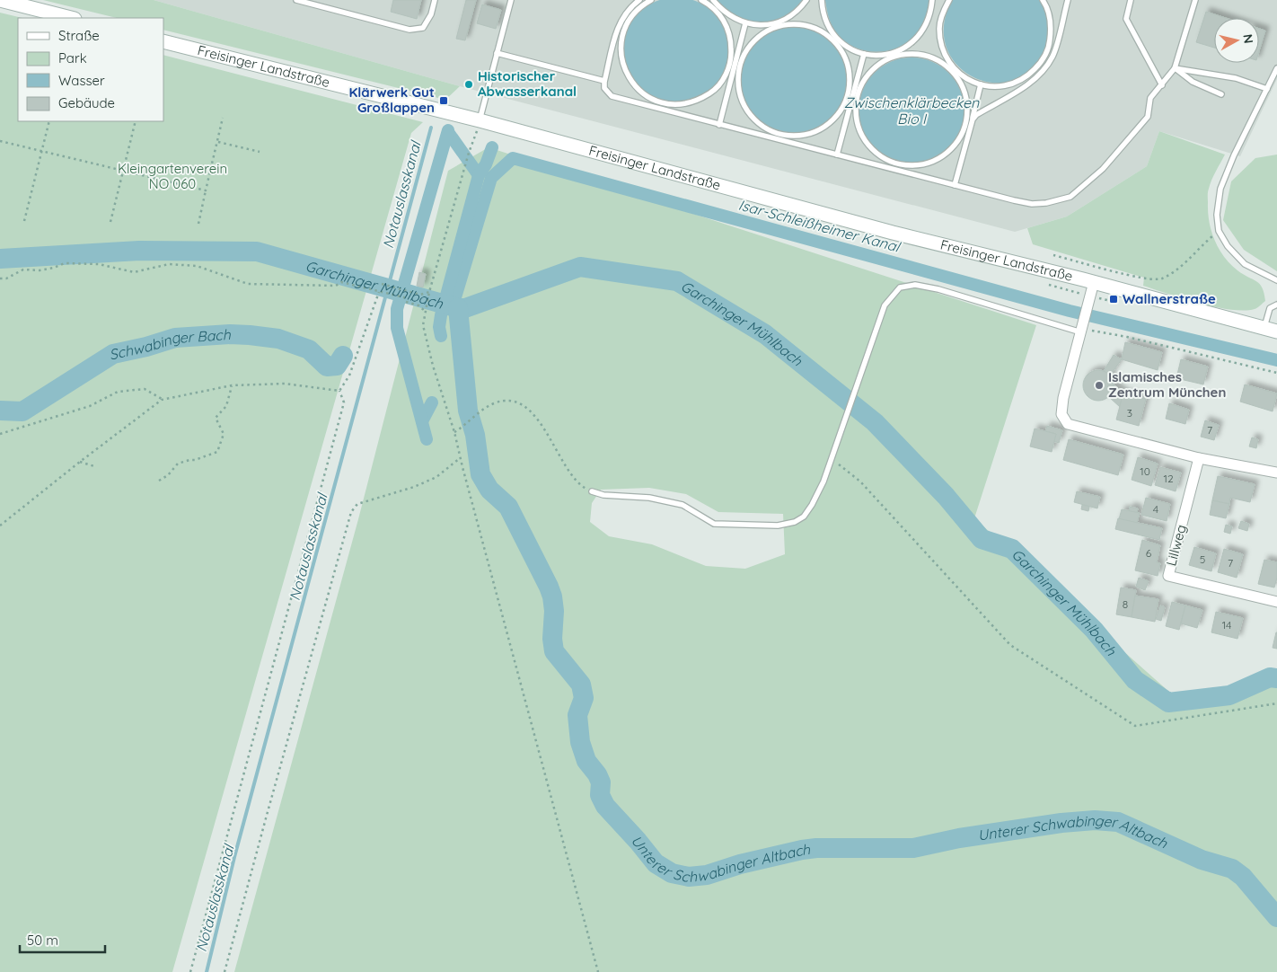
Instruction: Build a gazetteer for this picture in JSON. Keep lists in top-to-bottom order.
{
  "streets": {
    "main road": ["Freisinger Landstraße"],
    "street": ["Lillweg"]
  },
  "water": [
    "Zwischenklärbecken Bio I",
    "Notauslasskanal",
    "Isar-Schleißheimer Kanal",
    "Garchinger Mühlbach",
    "Schwabinger Bach",
    "Unterer Schwabinger Altbach"
  ],
  "parks": ["Kleingartenverein NO 060"],
  "places": {
    "other": ["Historischer Abwasserkanal", "Islamisches Zentrum München"],
    "transit": ["Klärwerk Gut Großlappen", "Wallnerstraße"]
  },
  "house_numbers": [
    "3",
    "7",
    "10",
    "12",
    "4",
    "6",
    "5",
    "7",
    "8",
    "14"
  ],
  "legend": [
    "Straße",
    "Park",
    "Wasser",
    "Gebäude"
  ],
  "scale_bar": "50 m",
  "north": "right"
}
